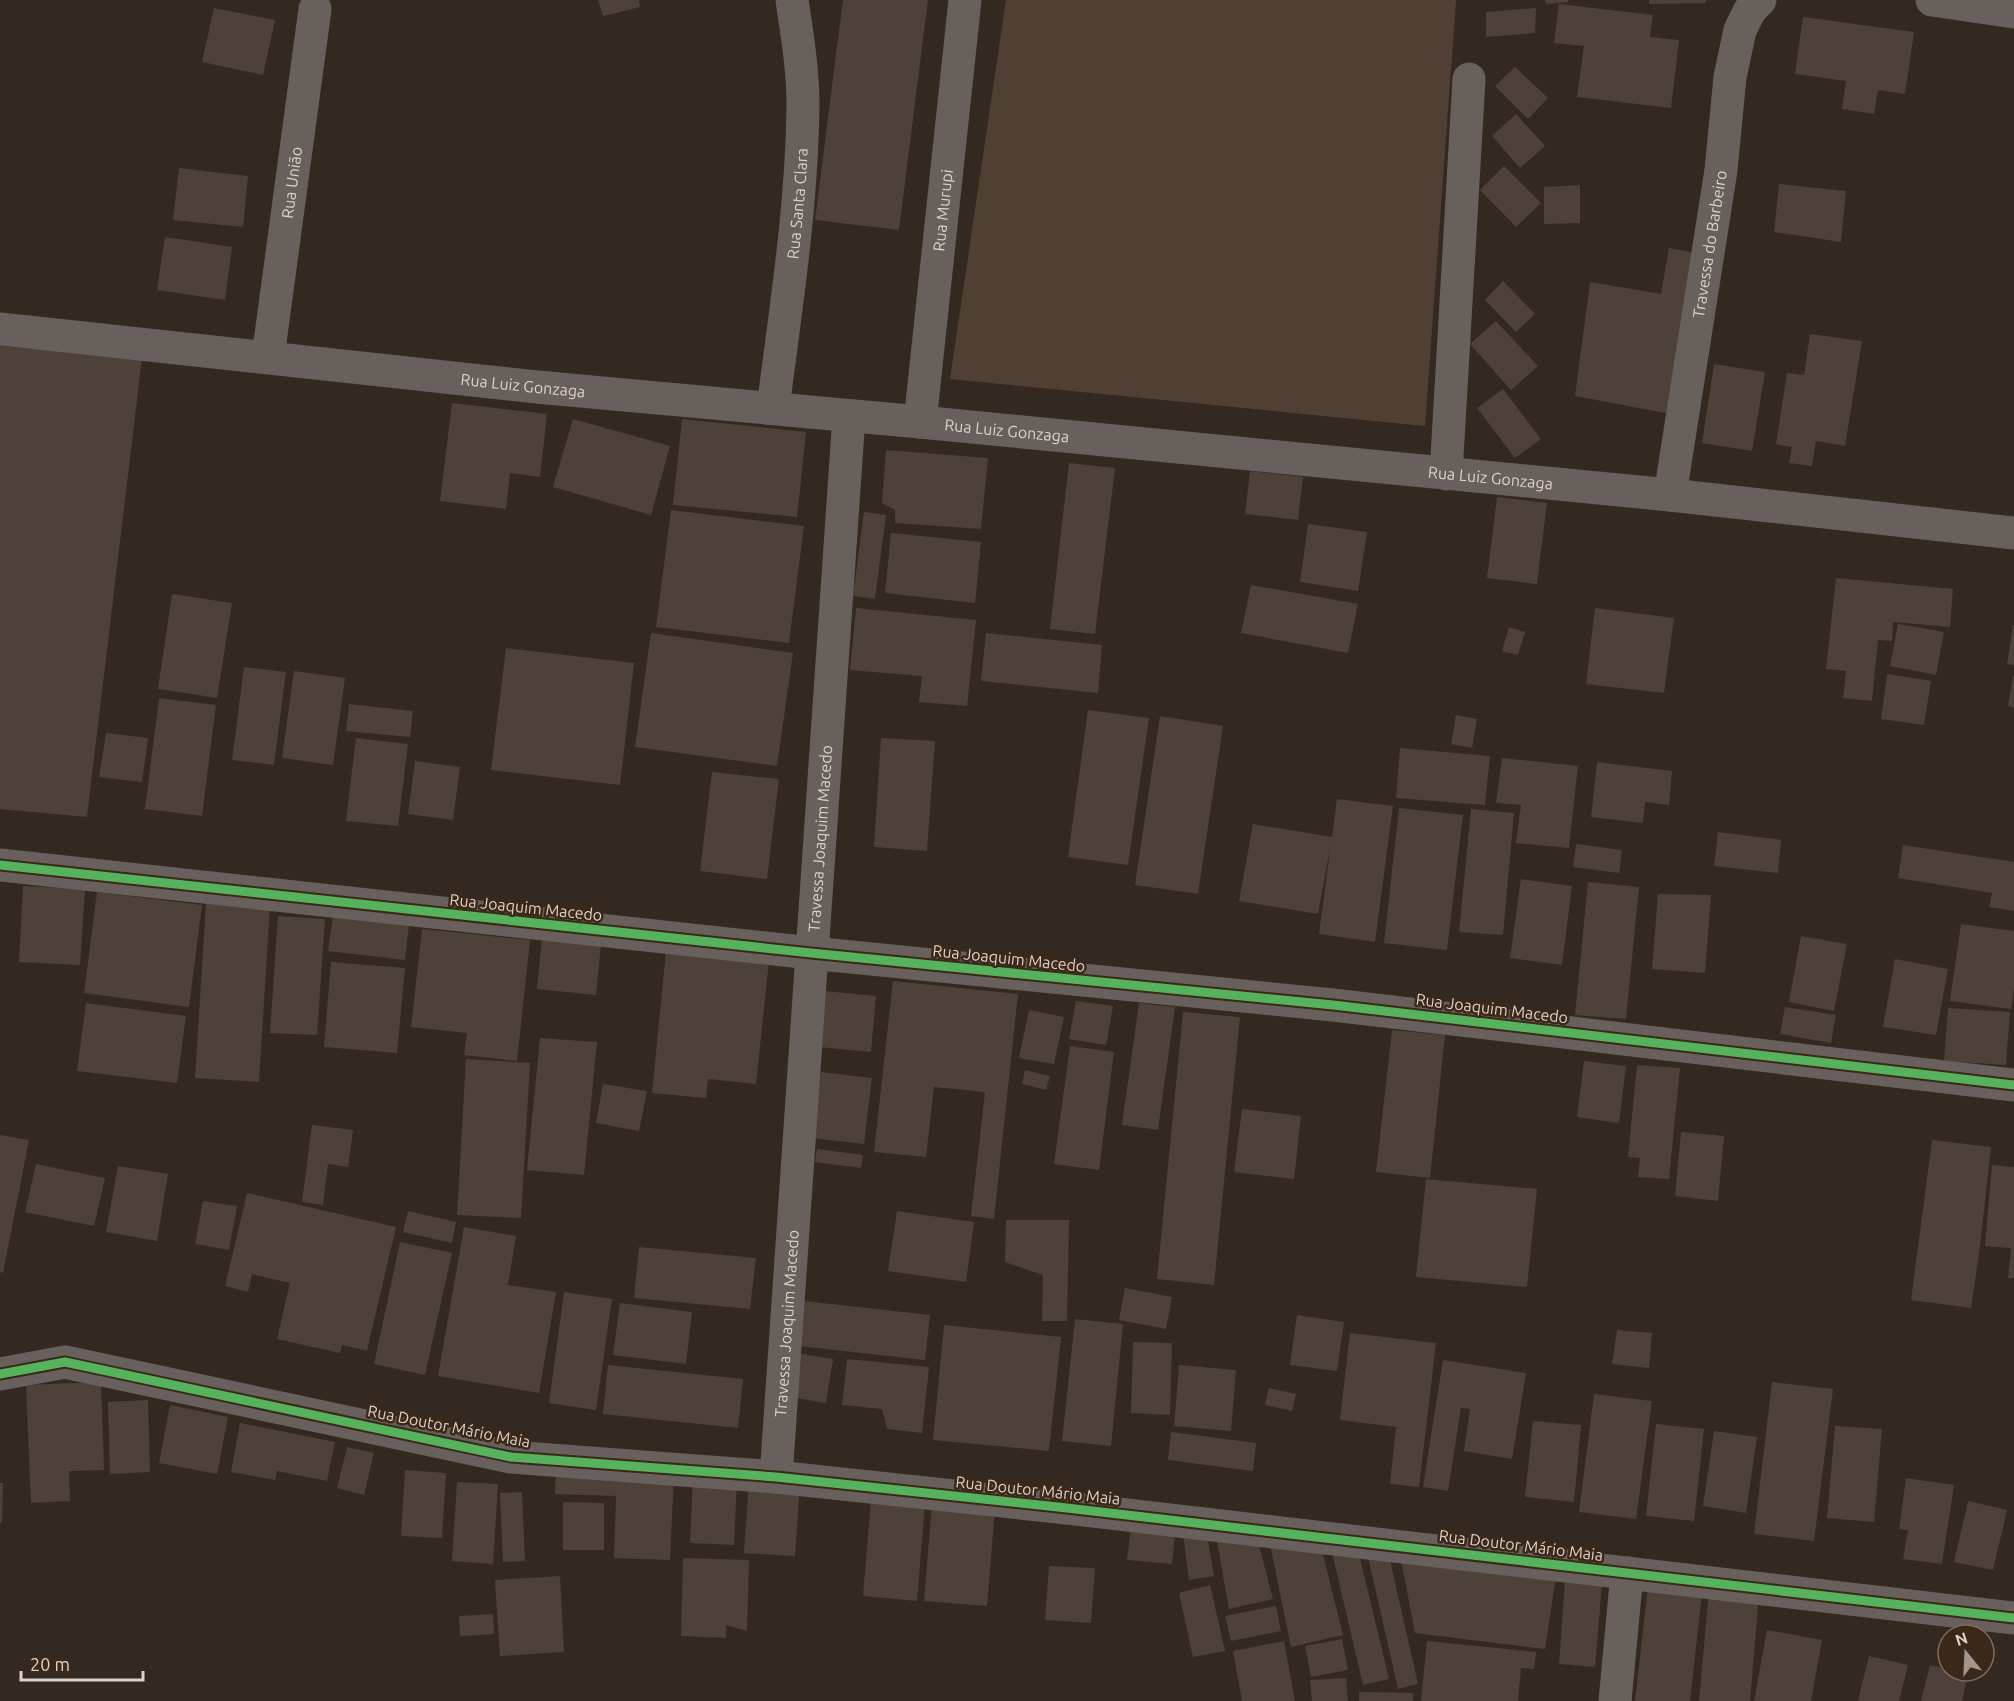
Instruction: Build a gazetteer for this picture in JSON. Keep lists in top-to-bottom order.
{
  "streets": {
    "street": [
      "Rua União",
      "Rua Santa Clara",
      "Rua Murupi",
      "Travessa do Barbeiro",
      "Rua Luiz Gonzaga",
      "Travessa Joaquim Macedo",
      "Rua Joaquim Macedo",
      "Rua Doutor Mário Maia"
    ]
  },
  "crossings": [
    ["Rua União", "Rua Luiz Gonzaga"],
    ["Rua Santa Clara", "Rua Luiz Gonzaga"],
    ["Rua Murupi", "Rua Luiz Gonzaga"],
    ["Travessa do Barbeiro", "Rua Luiz Gonzaga"],
    ["Rua Luiz Gonzaga", "Travessa Joaquim Macedo"],
    ["Travessa Joaquim Macedo", "Rua Joaquim Macedo"],
    ["Travessa Joaquim Macedo", "Rua Doutor Mário Maia"]
  ],
  "scale_bar": "20 m",
  "north": "top"
}
